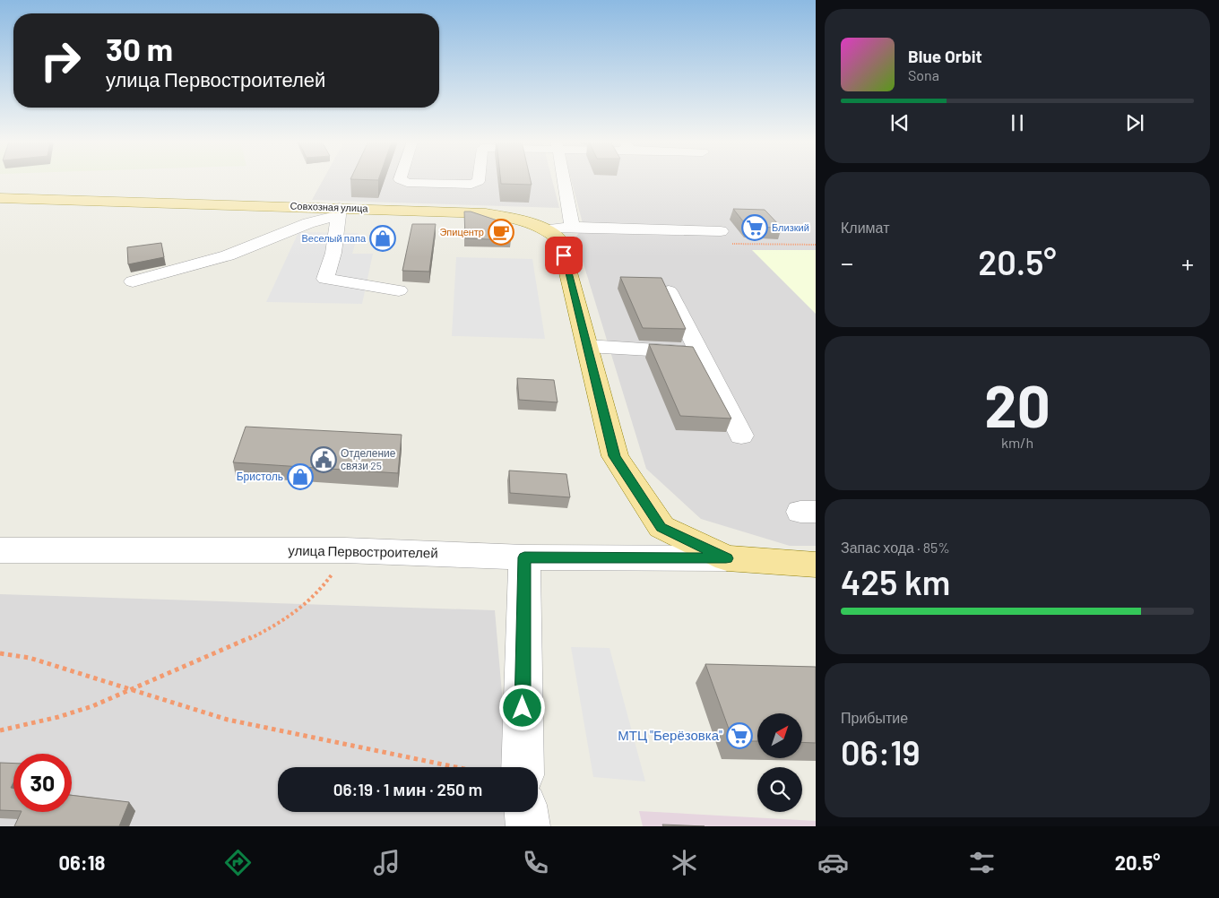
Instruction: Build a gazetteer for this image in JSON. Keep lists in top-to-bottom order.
{
  "streets": {
    "main road": ["Совхозная улица"],
    "street": ["улица Первостроителей"]
  },
  "places": {
    "supermarket": ["Близкий", "МТЦ \"Берёзовка\""],
    "cafe": ["Эпицентр"],
    "shop": ["Веселый папа", "Бристоль"],
    "public building": ["Отделение связи 25"]
  },
  "north": "top right",
  "page": {
    "turn": ["30 m", "улица Первостроителей"],
    "song": ["Blue Orbit", "Sona"],
    "tile": [
      "Климат",
      ["20", "km/h"],
      ["Запас хода · 85%", "425 km"],
      ["Прибытие", "06:19"]
    ],
    "heat": ["−", "20.5°", "+"],
    "limit": "30",
    "trip": "06:19 · 1 мин · 250 m",
    "tabs": ["06:18", "20.5°"]
  }
}
